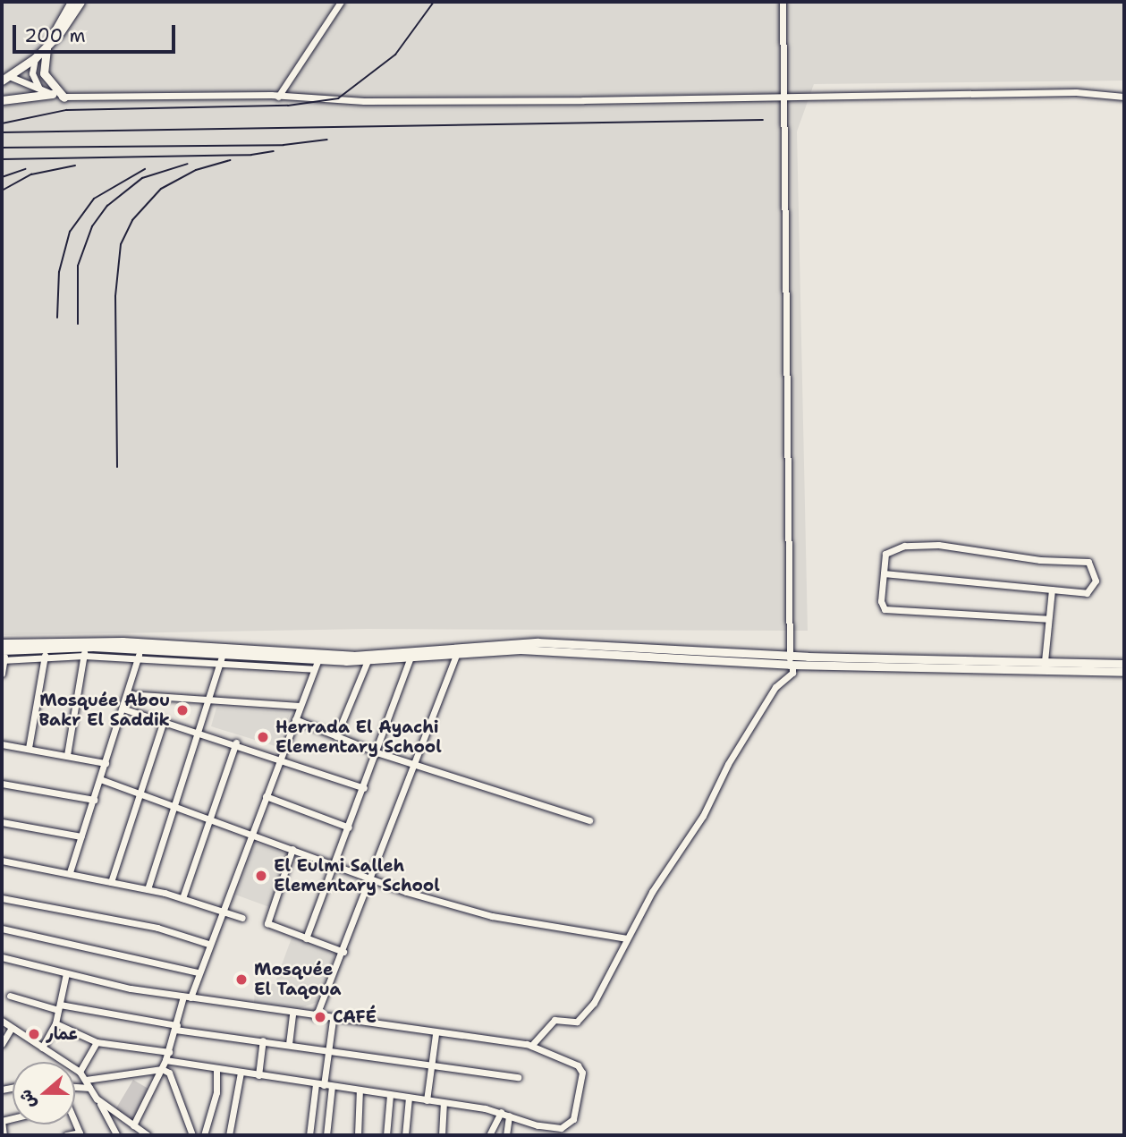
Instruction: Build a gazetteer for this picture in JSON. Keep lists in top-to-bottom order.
{
  "places": [
    "Mosquée Abou Bakr El Saddik",
    "Herrada El Ayachi Elementary School",
    "El Eulmi Salleh Elementary School",
    "Mosquée El Taqoua",
    "CAFÉ",
    "عمار"
  ],
  "scale_bar": "200 m",
  "north": "left"
}
